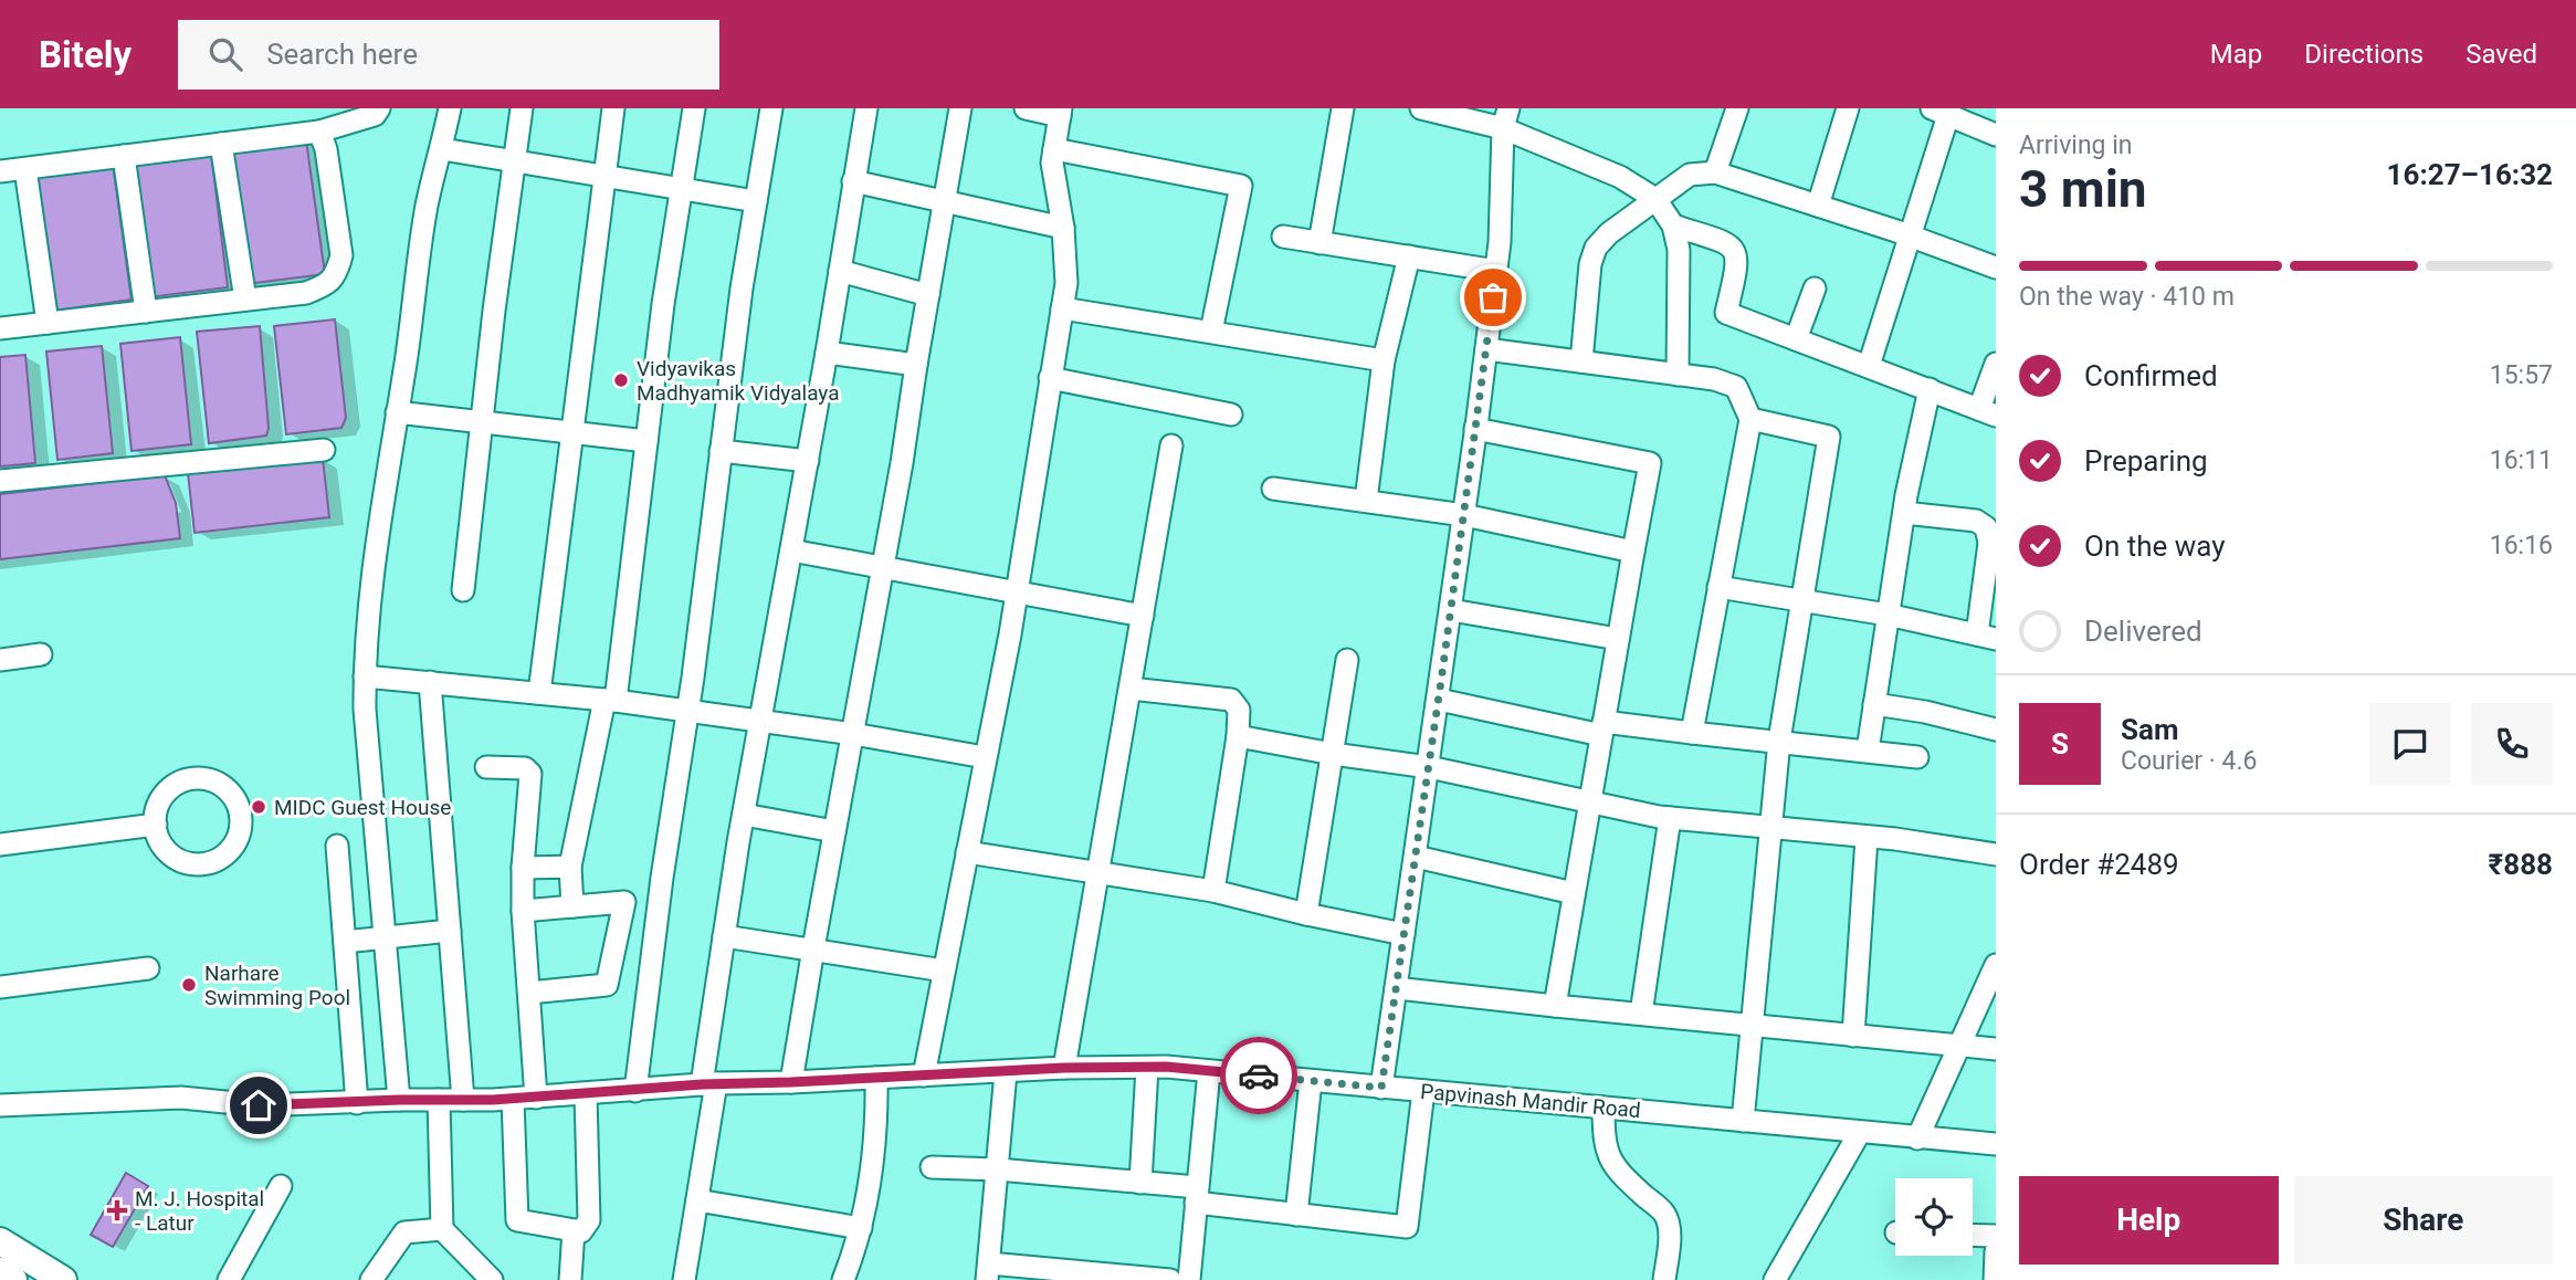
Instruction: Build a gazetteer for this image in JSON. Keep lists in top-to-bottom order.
{
  "streets": {
    "street": ["Papvinash Mandir Road"]
  },
  "places": {
    "other": ["Vidyavikas Madhyamik Vidyalaya", "MIDC Guest House", "Narhare Swimming Pool"],
    "health": ["M. J. Hospital - Latur"]
  },
  "page": {
    "header": "Bitely",
    "search": "Search here",
    "nav": ["Map", "Directions", "Saved"],
    "heading": ["3 min", "Arriving in", "16:27–16:32"],
    "panel": [
      "Sam",
      "Courier · 4.6",
      "Order #2489",
      "₹888"
    ],
    "bar": "On the way · 410 m",
    "list": [
      ["Confirmed", "15:57"],
      ["Preparing", "16:11"],
      ["On the way", "16:16"],
      "Delivered"
    ],
    "round": "S",
    "buttons": ["Help", "Share"]
  }
}
